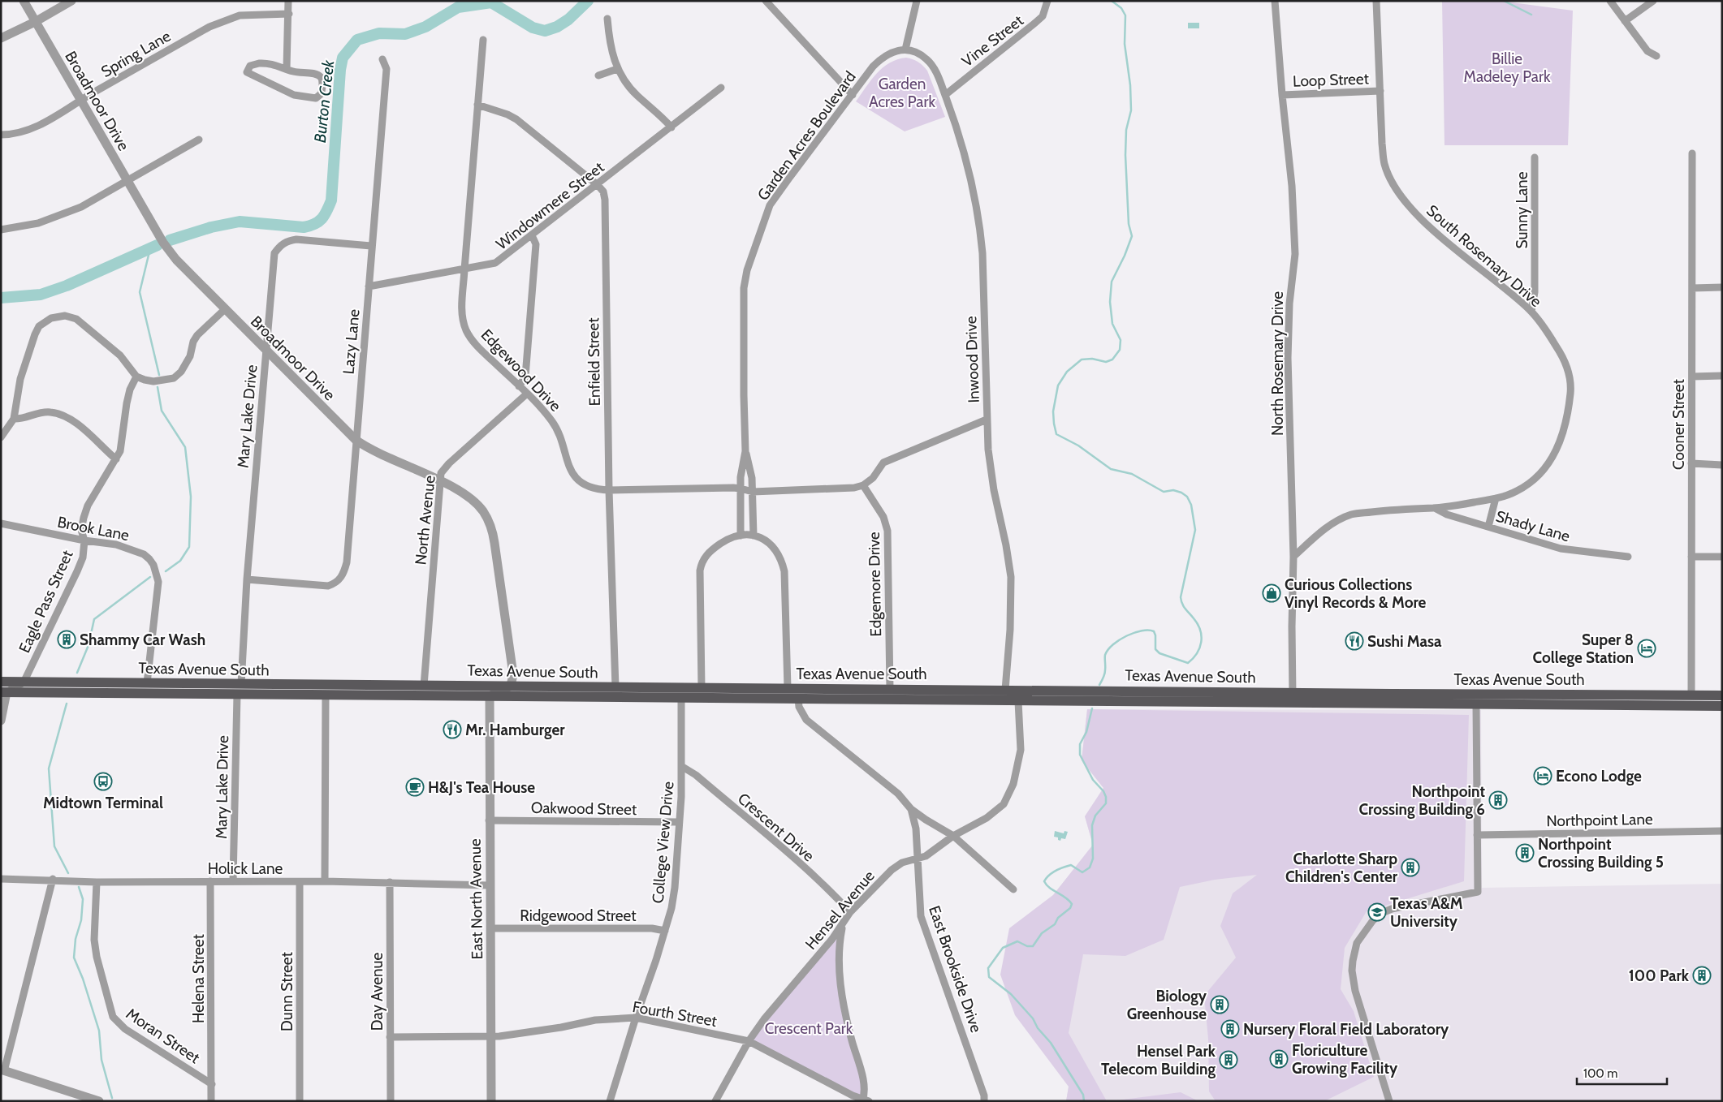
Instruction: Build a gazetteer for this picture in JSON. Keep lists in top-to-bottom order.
{
  "streets": {
    "main road": ["Texas Avenue South"],
    "street": [
      "Vine Street",
      "Spring Lane",
      "Loop Street",
      "Broadmoor Drive",
      "Garden Acres Boulevard",
      "Windowmere Street",
      "Sunny Lane",
      "South Rosemary Drive",
      "Lazy Lane",
      "Inwood Drive",
      "Enfield Street",
      "North Rosemary Drive",
      "Edgewood Drive",
      "Mary Lake Drive",
      "Cooner Street",
      "North Avenue",
      "Shady Lane",
      "Brook Lane",
      "Edgemore Drive",
      "Eagle Pass Street",
      "Oakwood Street",
      "Northpoint Lane",
      "Crescent Drive",
      "College View Drive",
      "Holick Lane",
      "East North Avenue",
      "Hensel Avenue",
      "Ridgewood Street",
      "East Brookside Drive",
      "Helena Street",
      "Dunn Street",
      "Day Avenue",
      "Fourth Street",
      "Moran Street"
    ]
  },
  "crossings": [
    ["Vine Street", "Inwood Drive"],
    ["Spring Lane", "Broadmoor Drive"],
    ["Loop Street", "South Rosemary Drive"],
    ["Loop Street", "North Rosemary Drive"],
    ["Broadmoor Drive", "Lazy Lane"],
    ["Broadmoor Drive", "Mary Lake Drive"],
    ["Broadmoor Drive", "North Avenue"],
    ["Broadmoor Drive", "Texas Avenue South"],
    ["Garden Acres Boulevard", "Inwood Drive"],
    ["Garden Acres Boulevard", "Edgewood Drive"],
    ["Windowmere Street", "Lazy Lane"],
    ["Windowmere Street", "Enfield Street"],
    ["Windowmere Street", "Edgewood Drive"],
    ["Sunny Lane", "South Rosemary Drive"],
    ["South Rosemary Drive", "North Rosemary Drive"],
    ["South Rosemary Drive", "Shady Lane"],
    ["Lazy Lane", "Mary Lake Drive"],
    ["Inwood Drive", "Texas Avenue South"],
    ["Enfield Street", "Edgewood Drive"],
    ["Enfield Street", "Texas Avenue South"],
    ["North Rosemary Drive", "Texas Avenue South"],
    ["Edgewood Drive", "North Avenue"],
    ["Edgewood Drive", "Edgemore Drive"],
    ["Mary Lake Drive", "Texas Avenue South"],
    ["Mary Lake Drive", "Holick Lane"],
    ["Cooner Street", "Texas Avenue South"],
    ["North Avenue", "Texas Avenue South"],
    ["Brook Lane", "Eagle Pass Street"],
    ["Brook Lane", "Texas Avenue South"],
    ["Edgemore Drive", "Texas Avenue South"],
    ["Eagle Pass Street", "Texas Avenue South"],
    ["Texas Avenue South", "College View Drive"],
    ["Texas Avenue South", "East North Avenue"],
    ["Texas Avenue South", "Hensel Avenue"],
    ["Texas Avenue South", "East Brookside Drive"],
    ["Oakwood Street", "College View Drive"],
    ["Oakwood Street", "East North Avenue"],
    ["Crescent Drive", "College View Drive"],
    ["Crescent Drive", "Hensel Avenue"],
    ["College View Drive", "Ridgewood Street"],
    ["College View Drive", "Fourth Street"],
    ["Holick Lane", "East North Avenue"],
    ["Holick Lane", "Helena Street"],
    ["Holick Lane", "Dunn Street"],
    ["Holick Lane", "Day Avenue"],
    ["Holick Lane", "Moran Street"],
    ["East North Avenue", "Ridgewood Street"],
    ["East North Avenue", "Fourth Street"],
    ["Hensel Avenue", "East Brookside Drive"],
    ["Hensel Avenue", "Fourth Street"],
    ["Helena Street", "Moran Street"],
    ["Day Avenue", "Fourth Street"]
  ],
  "water": ["Burton Creek"],
  "parks": ["Billie Madeley Park", "Garden Acres Park", "Crescent Park"],
  "places": {
    "shop": ["Curious Collections Vinyl Records & More"],
    "building": [
      "Shammy Car Wash",
      "Northpoint Crossing Building 6",
      "Northpoint Crossing Building 5",
      "Charlotte Sharp Children's Center",
      "100 Park",
      "Biology Greenhouse",
      "Nursery Floral Field Laboratory",
      "Floriculture Growing Facility",
      "Hensel Park Telecom Building"
    ],
    "restaurant": ["Sushi Masa", "Mr. Hamburger"],
    "hotel": ["Super 8 College Station", "Econo Lodge"],
    "bus stop": ["Midtown Terminal"],
    "cafe": ["H&J's Tea House"],
    "school or university": ["Texas A&M University"]
  },
  "scale_bar": "100 m"
}
